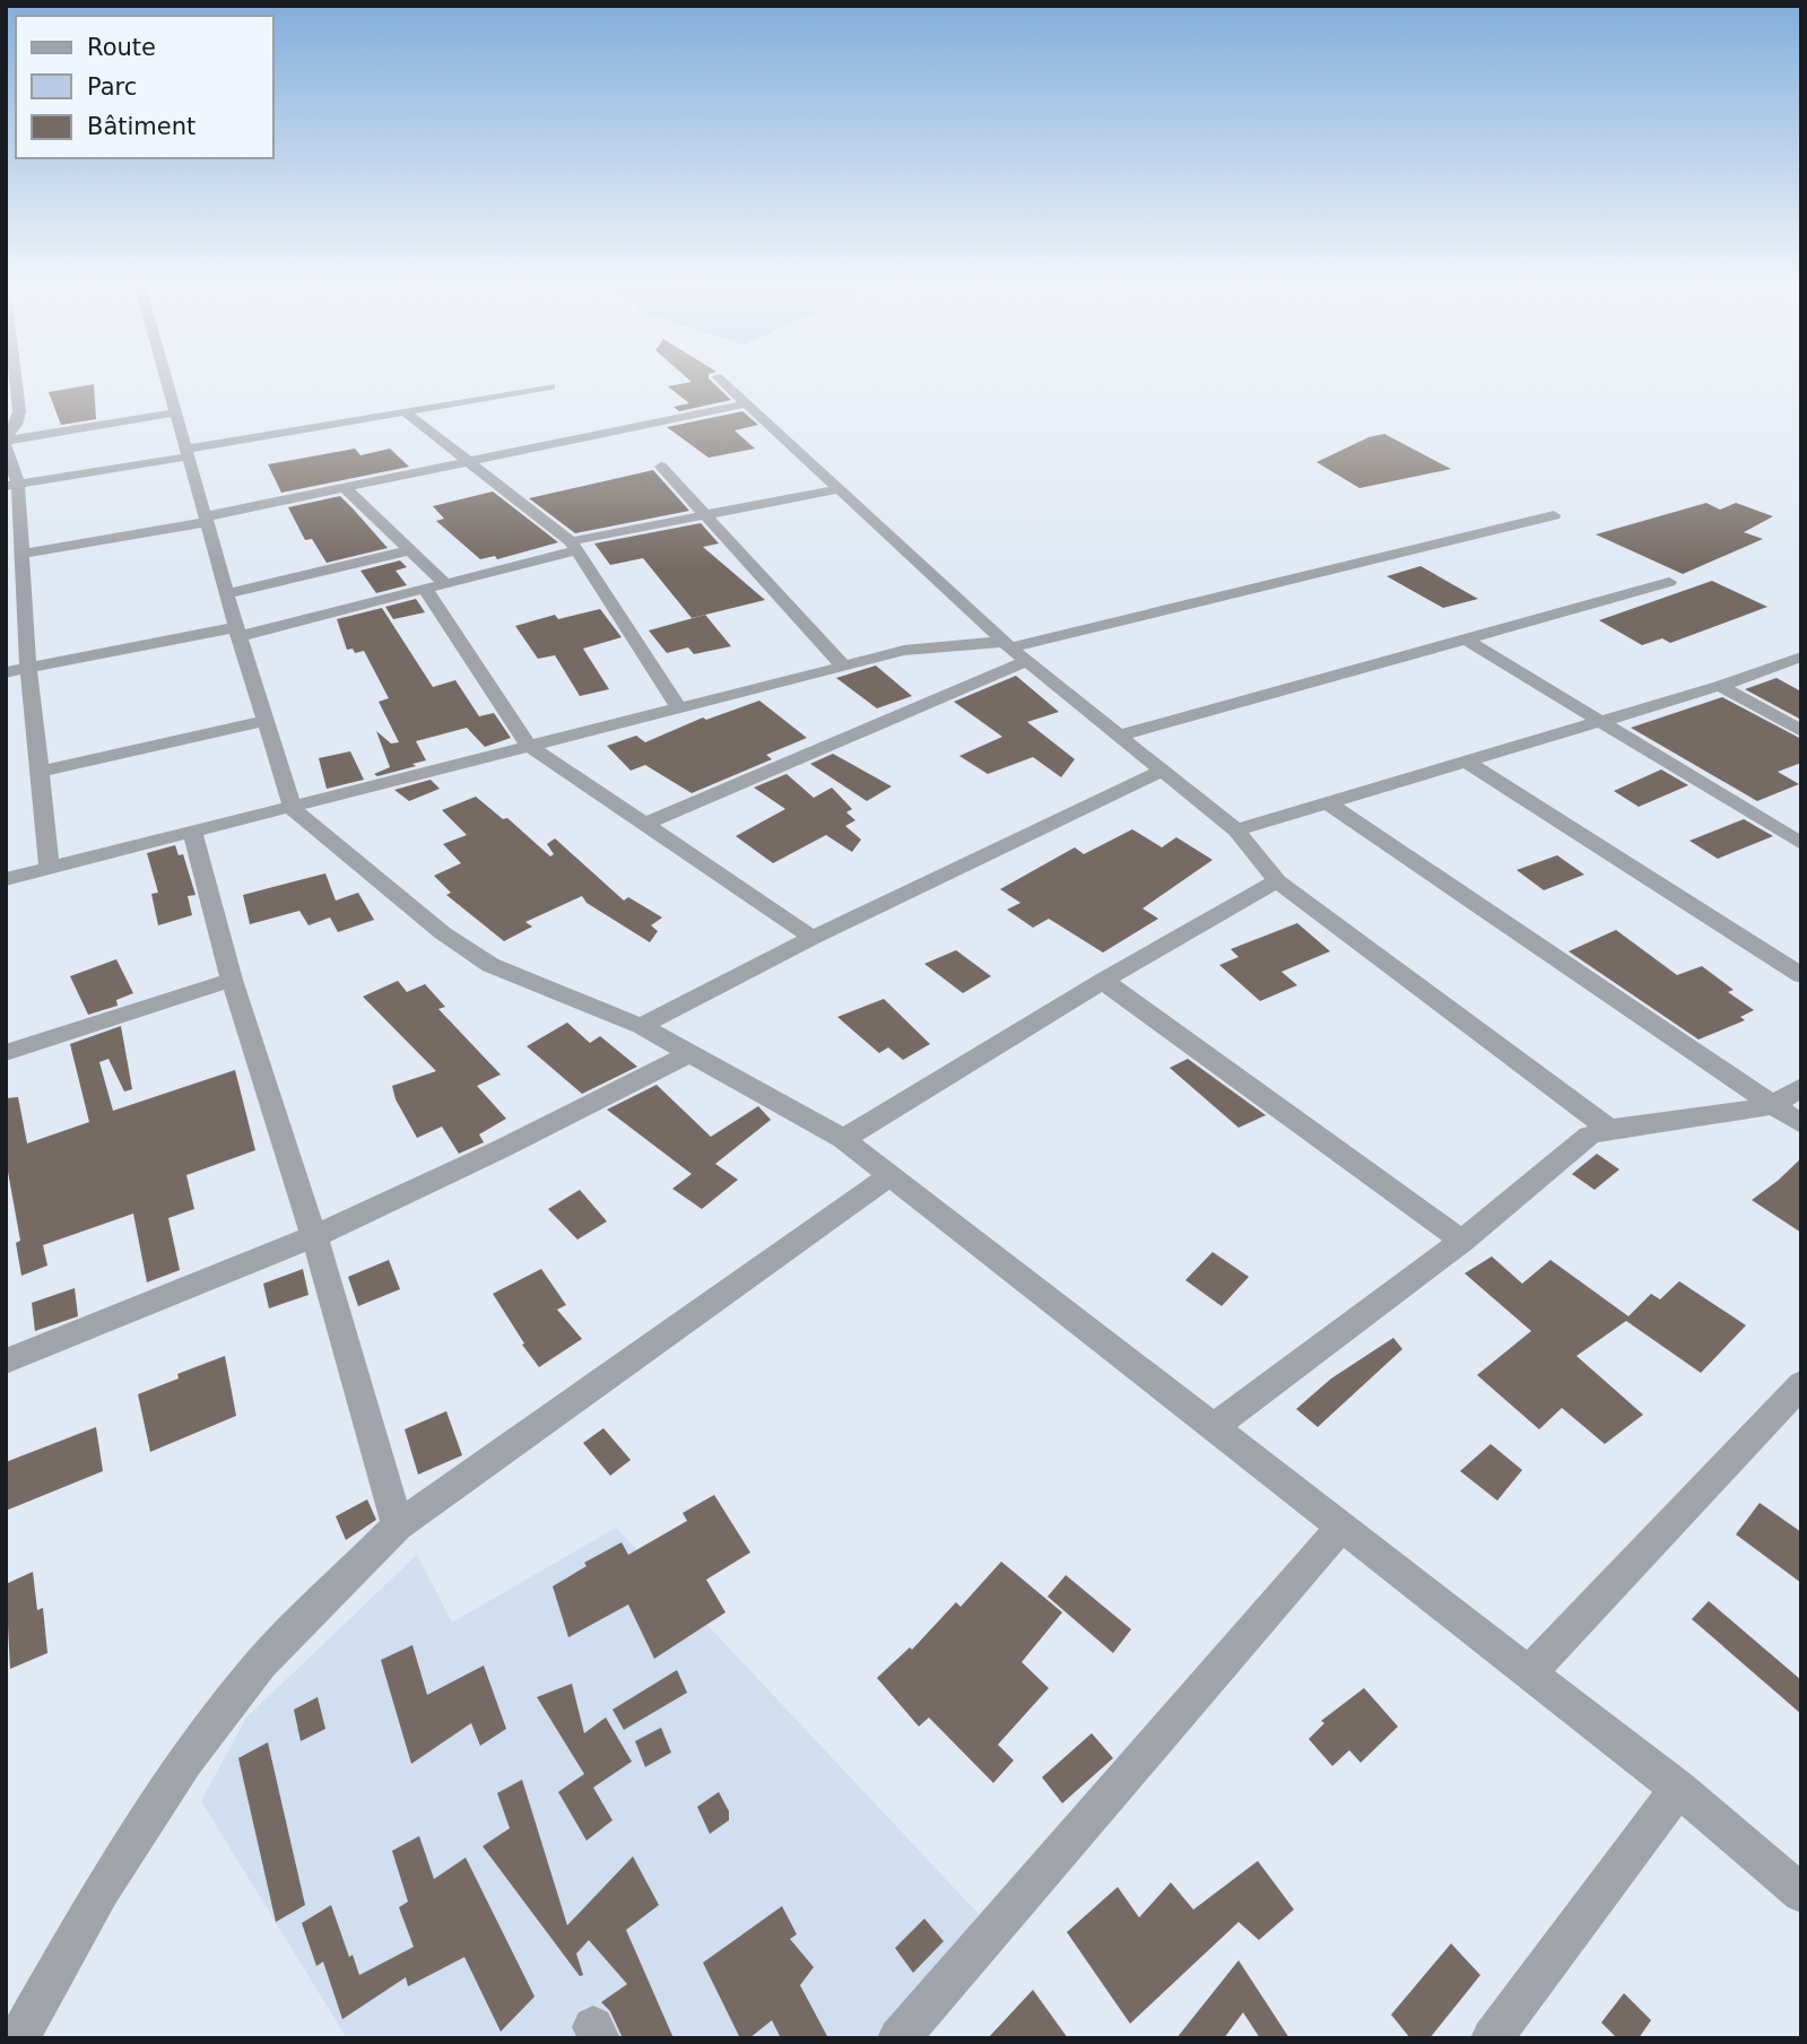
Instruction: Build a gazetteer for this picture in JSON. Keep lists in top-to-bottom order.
{
  "legend": ["Route", "Parc", "Bâtiment"]
}
